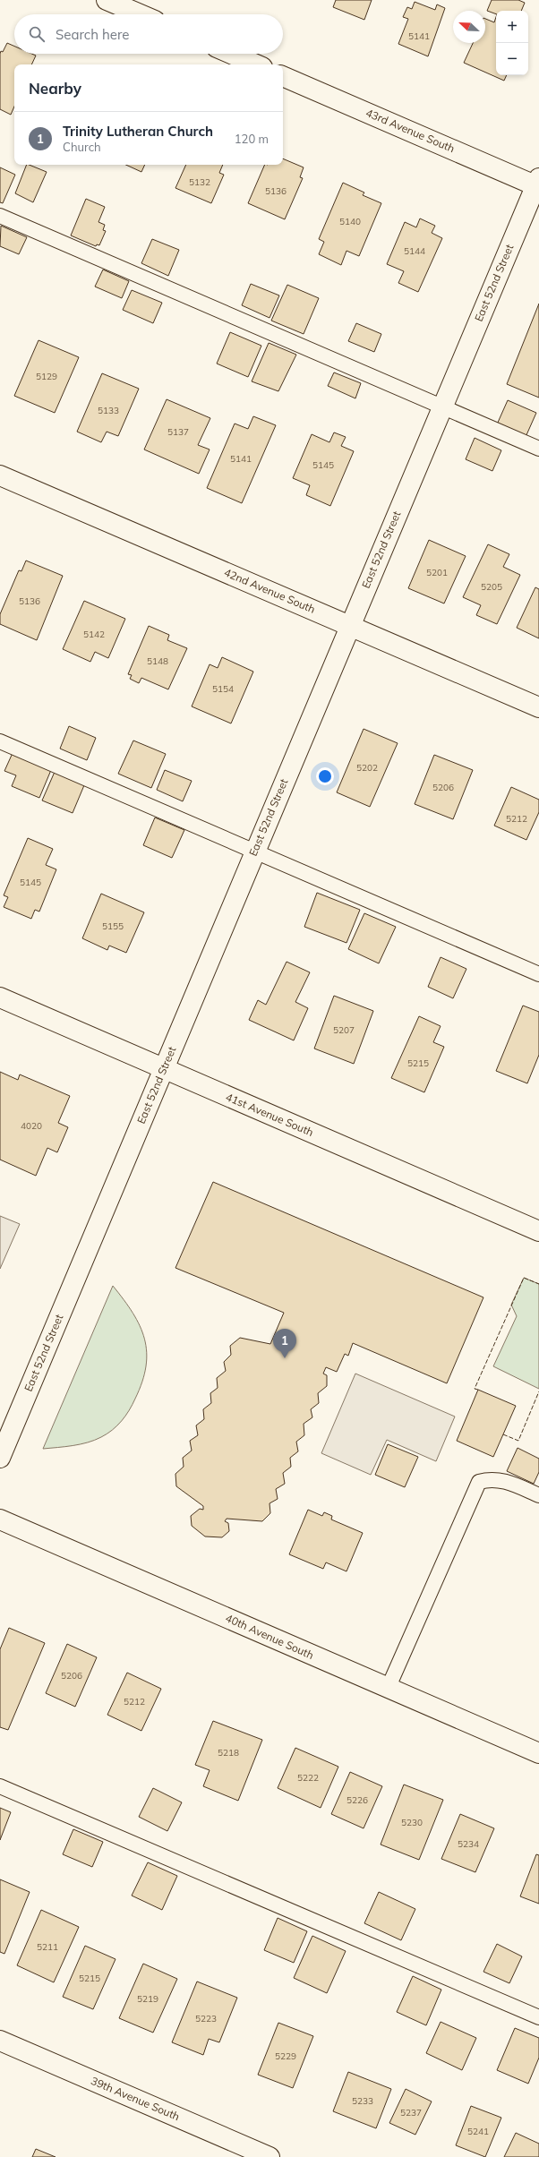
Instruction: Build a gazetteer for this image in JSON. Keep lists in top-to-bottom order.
{
  "streets": {
    "street": [
      "43rd Avenue South",
      "East 52nd Street",
      "42nd Avenue South",
      "41st Avenue South",
      "40th Avenue South",
      "39th Avenue South"
    ]
  },
  "crossings": [
    ["43rd Avenue South", "East 52nd Street"],
    ["East 52nd Street", "42nd Avenue South"],
    ["East 52nd Street", "41st Avenue South"]
  ],
  "house_numbers": [
    "5141",
    "5132",
    "5136",
    "5140",
    "5144",
    "5129",
    "5133",
    "5137",
    "5141",
    "5145",
    "5201",
    "5205",
    "5136",
    "5142",
    "5148",
    "5154",
    "5202",
    "5206",
    "5212",
    "5145",
    "5155",
    "5207",
    "5215",
    "4020",
    "5206",
    "5212",
    "5218",
    "5222",
    "5226",
    "5230",
    "5234",
    "5211",
    "5215",
    "5219",
    "5223",
    "5229",
    "5233",
    "5237",
    "5241"
  ],
  "north": "top left",
  "page": {
    "map_buttons": ["+", "−"],
    "search": "Search here",
    "heading": "Nearby",
    "list": [
      {
        "mark": "1",
        "name": "Trinity Lutheran Church",
        "note": "Church",
        "value": "120 m"
      }
    ],
    "pins": "1"
  }
}
